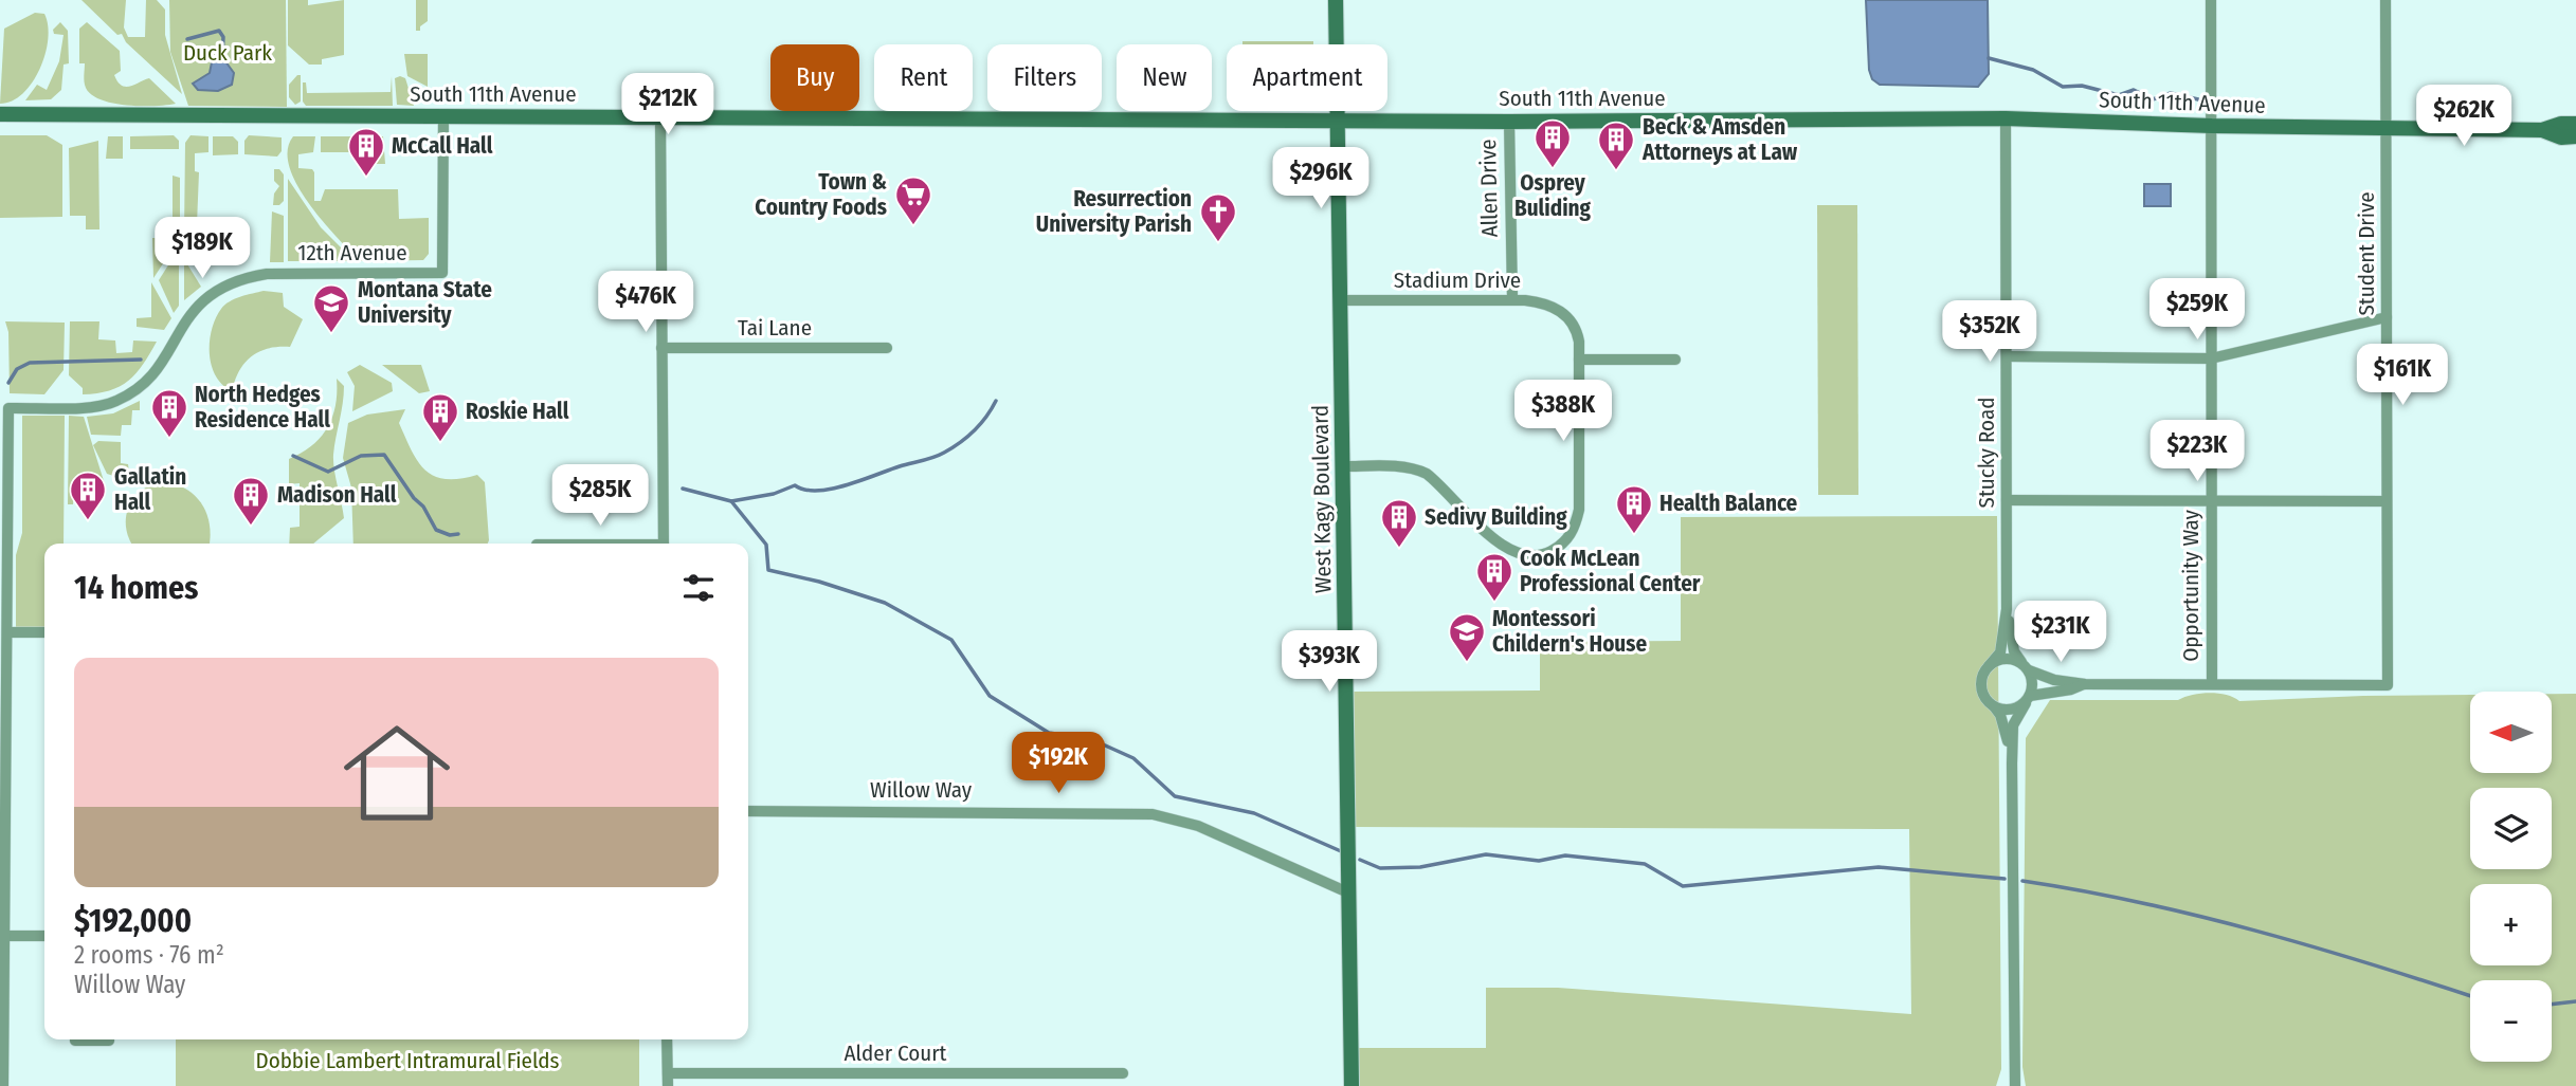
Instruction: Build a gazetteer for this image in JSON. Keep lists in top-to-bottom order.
{
  "streets": {
    "street": [
      "South 11th Avenue",
      "Allen Drive",
      "12th Avenue",
      "Student Drive",
      "Stadium Drive",
      "Tai Lane",
      "Stucky Road",
      "West Kagy Boulevard",
      "Opportunity Way",
      "Willow Way",
      "Alder Court"
    ]
  },
  "crossings": [
    ["South 11th Avenue", "Allen Drive"],
    ["South 11th Avenue", "12th Avenue"],
    ["South 11th Avenue", "Student Drive"],
    ["South 11th Avenue", "Stucky Road"],
    ["South 11th Avenue", "West Kagy Boulevard"],
    ["South 11th Avenue", "Opportunity Way"],
    ["Allen Drive", "Stadium Drive"],
    ["Student Drive", "Opportunity Way"],
    ["Stadium Drive", "West Kagy Boulevard"],
    ["West Kagy Boulevard", "Willow Way"]
  ],
  "parks": ["Duck Park", "Dobbie Lambert Intramural Fields"],
  "places": {
    "building": [
      "Osprey Buliding",
      "Beck & Amsden Attorneys at Law",
      "McCall Hall",
      "North Hedges Residence Hall",
      "Roskie Hall",
      "Gallatin Hall",
      "Madison Hall",
      "Health Balance",
      "Sedivy Building",
      "Cook McLean Professional Center"
    ],
    "supermarket": ["Town & Country Foods"],
    "church": ["Resurrection University Parish"],
    "school or university": ["Montana State University", "Montessori Childern's House"]
  },
  "north": "left",
  "page": {
    "chip": [
      "Buy",
      "Rent",
      "Filters",
      "New",
      "Apartment"
    ],
    "price": [
      "$212K",
      "$262K",
      "$296K",
      "$189K",
      "$476K",
      "$259K",
      "$352K",
      "$161K",
      "$388K",
      "$223K",
      "$285K",
      "$231K",
      "$393K",
      "$192K"
    ],
    "heading": "14 homes",
    "list": [
      {
        "name": "$192,000",
        "note": "2 rooms · 76 m² · Willow Way"
      }
    ],
    "map_buttons": ["+", "−"]
  }
}
